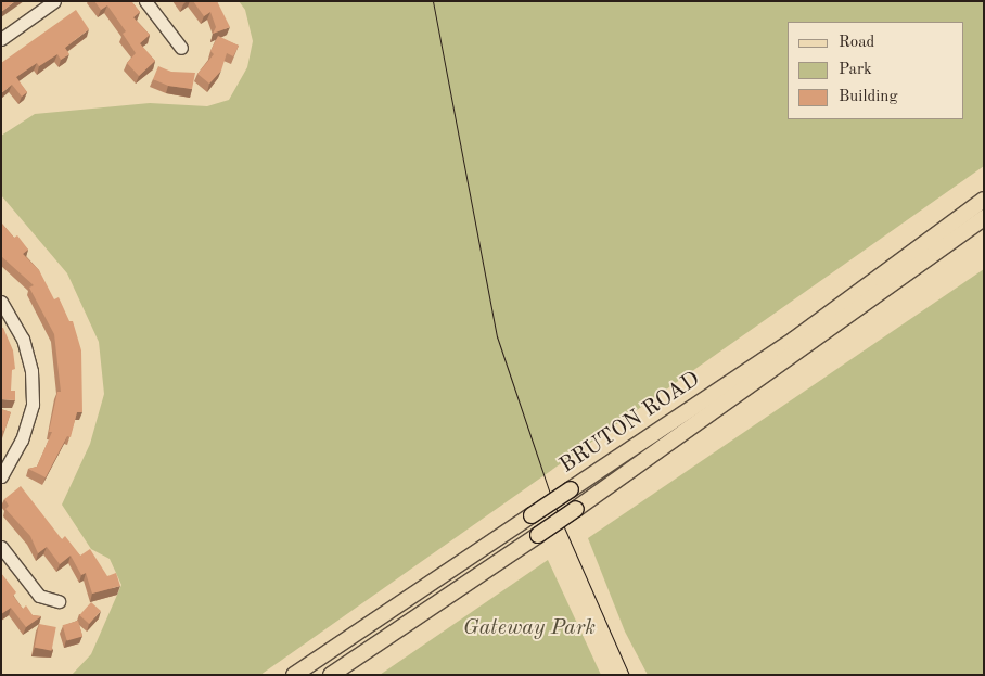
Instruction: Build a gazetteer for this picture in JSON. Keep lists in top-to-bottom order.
{
  "streets": {
    "main road": ["BRUTON ROAD"]
  },
  "parks": ["Gateway Park"],
  "legend": ["Road", "Park", "Building"]
}
